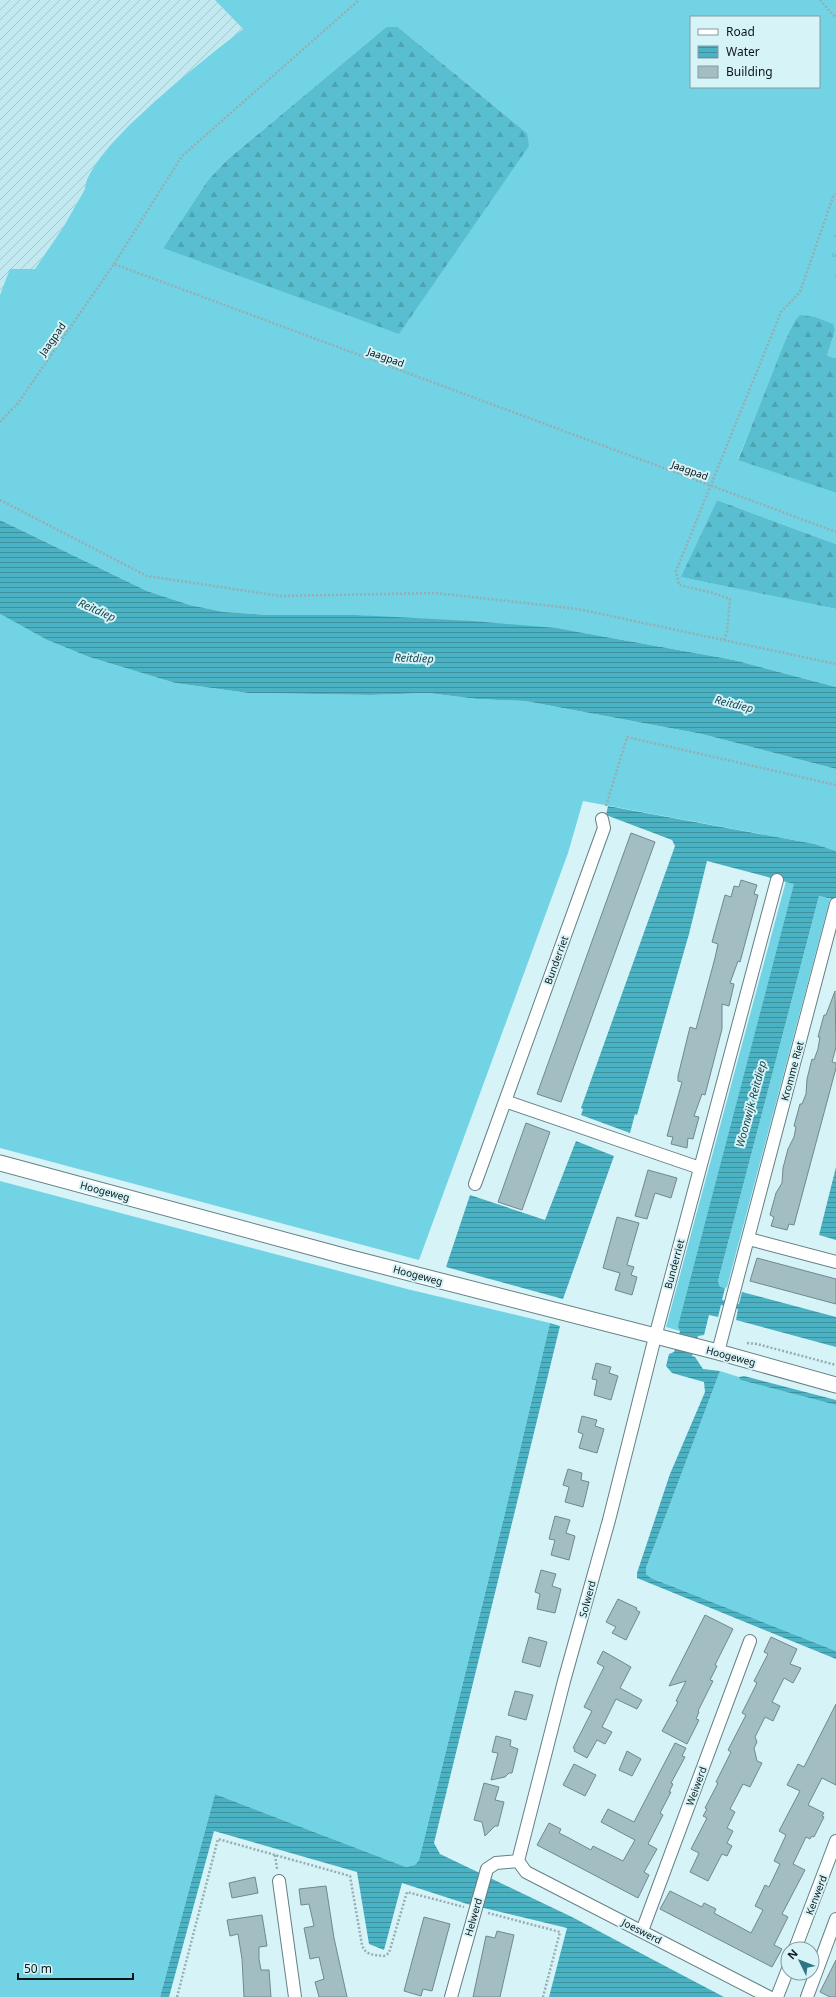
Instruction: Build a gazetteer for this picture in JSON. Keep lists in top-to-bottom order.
{
  "streets": {
    "street": [
      "Bunderriet",
      "Kromme Riet",
      "Hoogeweg",
      "Solwerd",
      "Weiwerd",
      "Kenwerd",
      "Helwerd",
      "Joeswerd"
    ],
    "path": ["Jaagpad"]
  },
  "crossings": [
    ["Bunderriet", "Hoogeweg"],
    ["Bunderriet", "Solwerd"],
    ["Kromme Riet", "Hoogeweg"],
    ["Hoogeweg", "Solwerd"],
    ["Solwerd", "Helwerd"],
    ["Solwerd", "Joeswerd"],
    ["Weiwerd", "Joeswerd"],
    ["Helwerd", "Joeswerd"]
  ],
  "water": ["Reitdiep", "Woonwijk Reitdiep"],
  "legend": ["Road", "Water", "Building"],
  "scale_bar": "50 m",
  "north": "top left"
}
